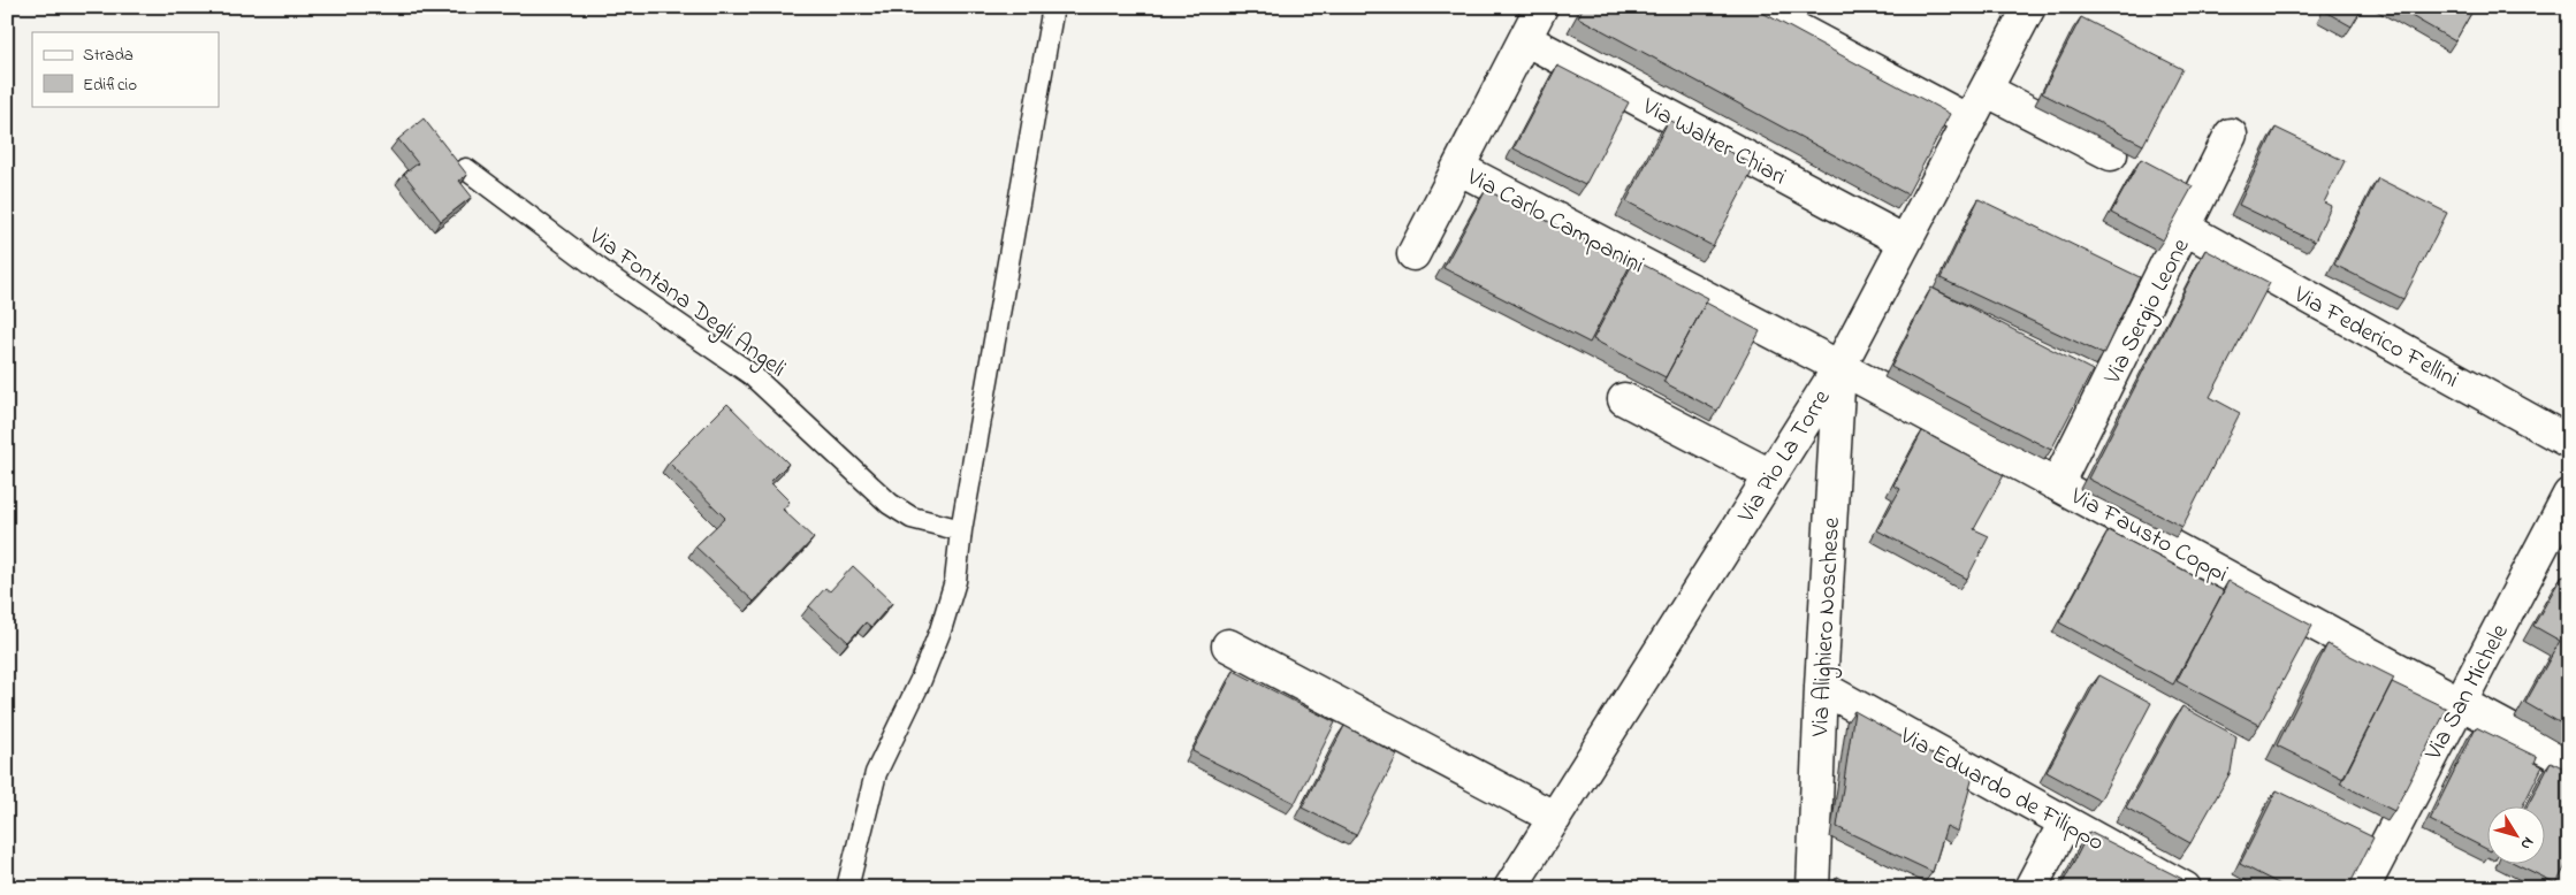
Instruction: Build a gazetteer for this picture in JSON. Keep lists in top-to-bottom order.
{
  "streets": {
    "street": [
      "Via Walter Chiari",
      "Via Carlo Campanini",
      "Via Sergio Leone",
      "Via Federico Fellini",
      "Via Pio La Torre",
      "Via Fausto Coppi",
      "Via Alighiero Noschese",
      "Via San Michele",
      "Via Eduardo de Filippo"
    ],
    "lane": ["Via Fontana Degli Angeli"]
  },
  "crossings": [
    ["Via Walter Chiari", "Via Pio La Torre"],
    ["Via Carlo Campanini", "Via Pio La Torre"],
    ["Via Carlo Campanini", "Via Fausto Coppi"],
    ["Via Carlo Campanini", "Via Alighiero Noschese"],
    ["Via Sergio Leone", "Via Federico Fellini"],
    ["Via Sergio Leone", "Via Fausto Coppi"],
    ["Via Pio La Torre", "Via Fausto Coppi"],
    ["Via Pio La Torre", "Via Alighiero Noschese"],
    ["Via Fausto Coppi", "Via Alighiero Noschese"],
    ["Via Fausto Coppi", "Via San Michele"],
    ["Via Alighiero Noschese", "Via Eduardo de Filippo"]
  ],
  "legend": ["Strada", "Edificio"],
  "north": "bottom right"
}
